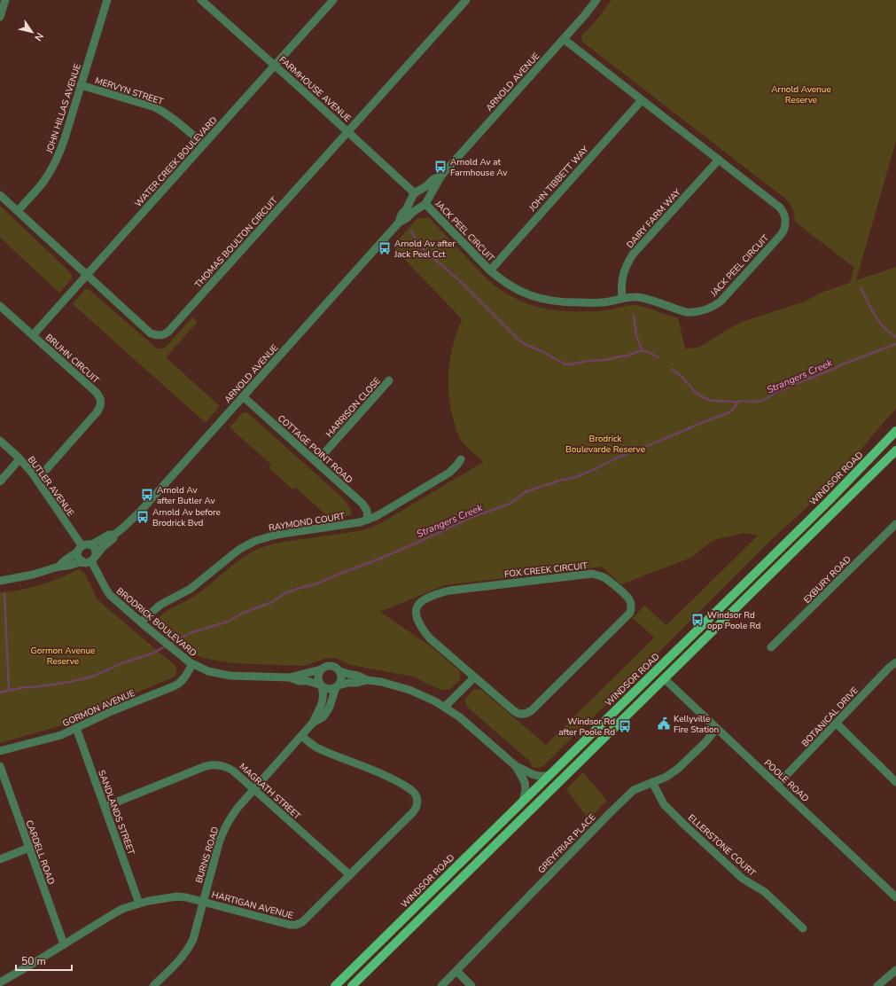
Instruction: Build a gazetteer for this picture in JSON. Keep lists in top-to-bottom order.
{
  "streets": {
    "main road": ["WINDSOR ROAD"],
    "street": [
      "ARNOLD AVENUE",
      "FARMHOUSE AVENUE",
      "MERVYN STREET",
      "JOHN HILLAS AVENUE",
      "WATER CREEK BOULEVARD",
      "JOHN TIBBETT WAY",
      "DAIRY FARM WAY",
      "JACK PEEL CIRCUIT",
      "THOMAS BOULTON CIRCUIT",
      "BRUHN CIRCUIT",
      "HARRISON CLOSE",
      "COTTAGE POINT ROAD",
      "BUTLER AVENUE",
      "RAYMOND COURT",
      "FOX CREEK CIRCUIT",
      "EXBURY ROAD",
      "BRODRICK BOULEVARD",
      "GORMON AVENUE",
      "BOTANICAL DRIVE",
      "POOLE ROAD",
      "MAGRATH STREET",
      "SANDLANDS STREET",
      "GREYFRIAR PLACE",
      "ELLERSTONE COURT",
      "CARDELL ROAD",
      "BURNS ROAD",
      "HARTIGAN AVENUE"
    ]
  },
  "crossings": [
    ["ARNOLD AVENUE", "FARMHOUSE AVENUE"],
    ["ARNOLD AVENUE", "JACK PEEL CIRCUIT"],
    ["ARNOLD AVENUE", "COTTAGE POINT ROAD"],
    ["ARNOLD AVENUE", "BUTLER AVENUE"],
    ["ARNOLD AVENUE", "BRODRICK BOULEVARD"],
    ["FARMHOUSE AVENUE", "WATER CREEK BOULEVARD"],
    ["FARMHOUSE AVENUE", "THOMAS BOULTON CIRCUIT"],
    ["MERVYN STREET", "JOHN HILLAS AVENUE"],
    ["MERVYN STREET", "WATER CREEK BOULEVARD"],
    ["JOHN HILLAS AVENUE", "THOMAS BOULTON CIRCUIT"],
    ["WATER CREEK BOULEVARD", "THOMAS BOULTON CIRCUIT"],
    ["WATER CREEK BOULEVARD", "BRUHN CIRCUIT"],
    ["JOHN TIBBETT WAY", "JACK PEEL CIRCUIT"],
    ["DAIRY FARM WAY", "JACK PEEL CIRCUIT"],
    ["BRUHN CIRCUIT", "BUTLER AVENUE"],
    ["HARRISON CLOSE", "COTTAGE POINT ROAD"],
    ["COTTAGE POINT ROAD", "RAYMOND COURT"],
    ["BUTLER AVENUE", "BRODRICK BOULEVARD"],
    ["RAYMOND COURT", "BRODRICK BOULEVARD"],
    ["BRODRICK BOULEVARD", "GORMON AVENUE"],
    ["BRODRICK BOULEVARD", "BURNS ROAD"],
    ["GORMON AVENUE", "SANDLANDS STREET"],
    ["BOTANICAL DRIVE", "POOLE ROAD"],
    ["POOLE ROAD", "GREYFRIAR PLACE"],
    ["MAGRATH STREET", "SANDLANDS STREET"],
    ["MAGRATH STREET", "BURNS ROAD"],
    ["MAGRATH STREET", "HARTIGAN AVENUE"],
    ["SANDLANDS STREET", "HARTIGAN AVENUE"],
    ["GREYFRIAR PLACE", "ELLERSTONE COURT"],
    ["CARDELL ROAD", "HARTIGAN AVENUE"],
    ["BURNS ROAD", "HARTIGAN AVENUE"]
  ],
  "water": ["Strangers Creek"],
  "parks": ["Arnold Avenue Reserve", "Brodrick Boulevarde Reserve", "Gormon Avenue Reserve"],
  "places": {
    "bus stop": [
      "Arnold Av at Farmhouse Av",
      "Arnold Av after Jack Peel Cct",
      "Arnold Av after Butler Av",
      "Arnold Av before Brodrick Bvd",
      "Windsor Rd opp Poole Rd",
      "Windsor Rd after Poole Rd"
    ],
    "public building": ["Kellyville Fire Station"]
  },
  "scale_bar": "50 m",
  "north": "bottom right"
}
